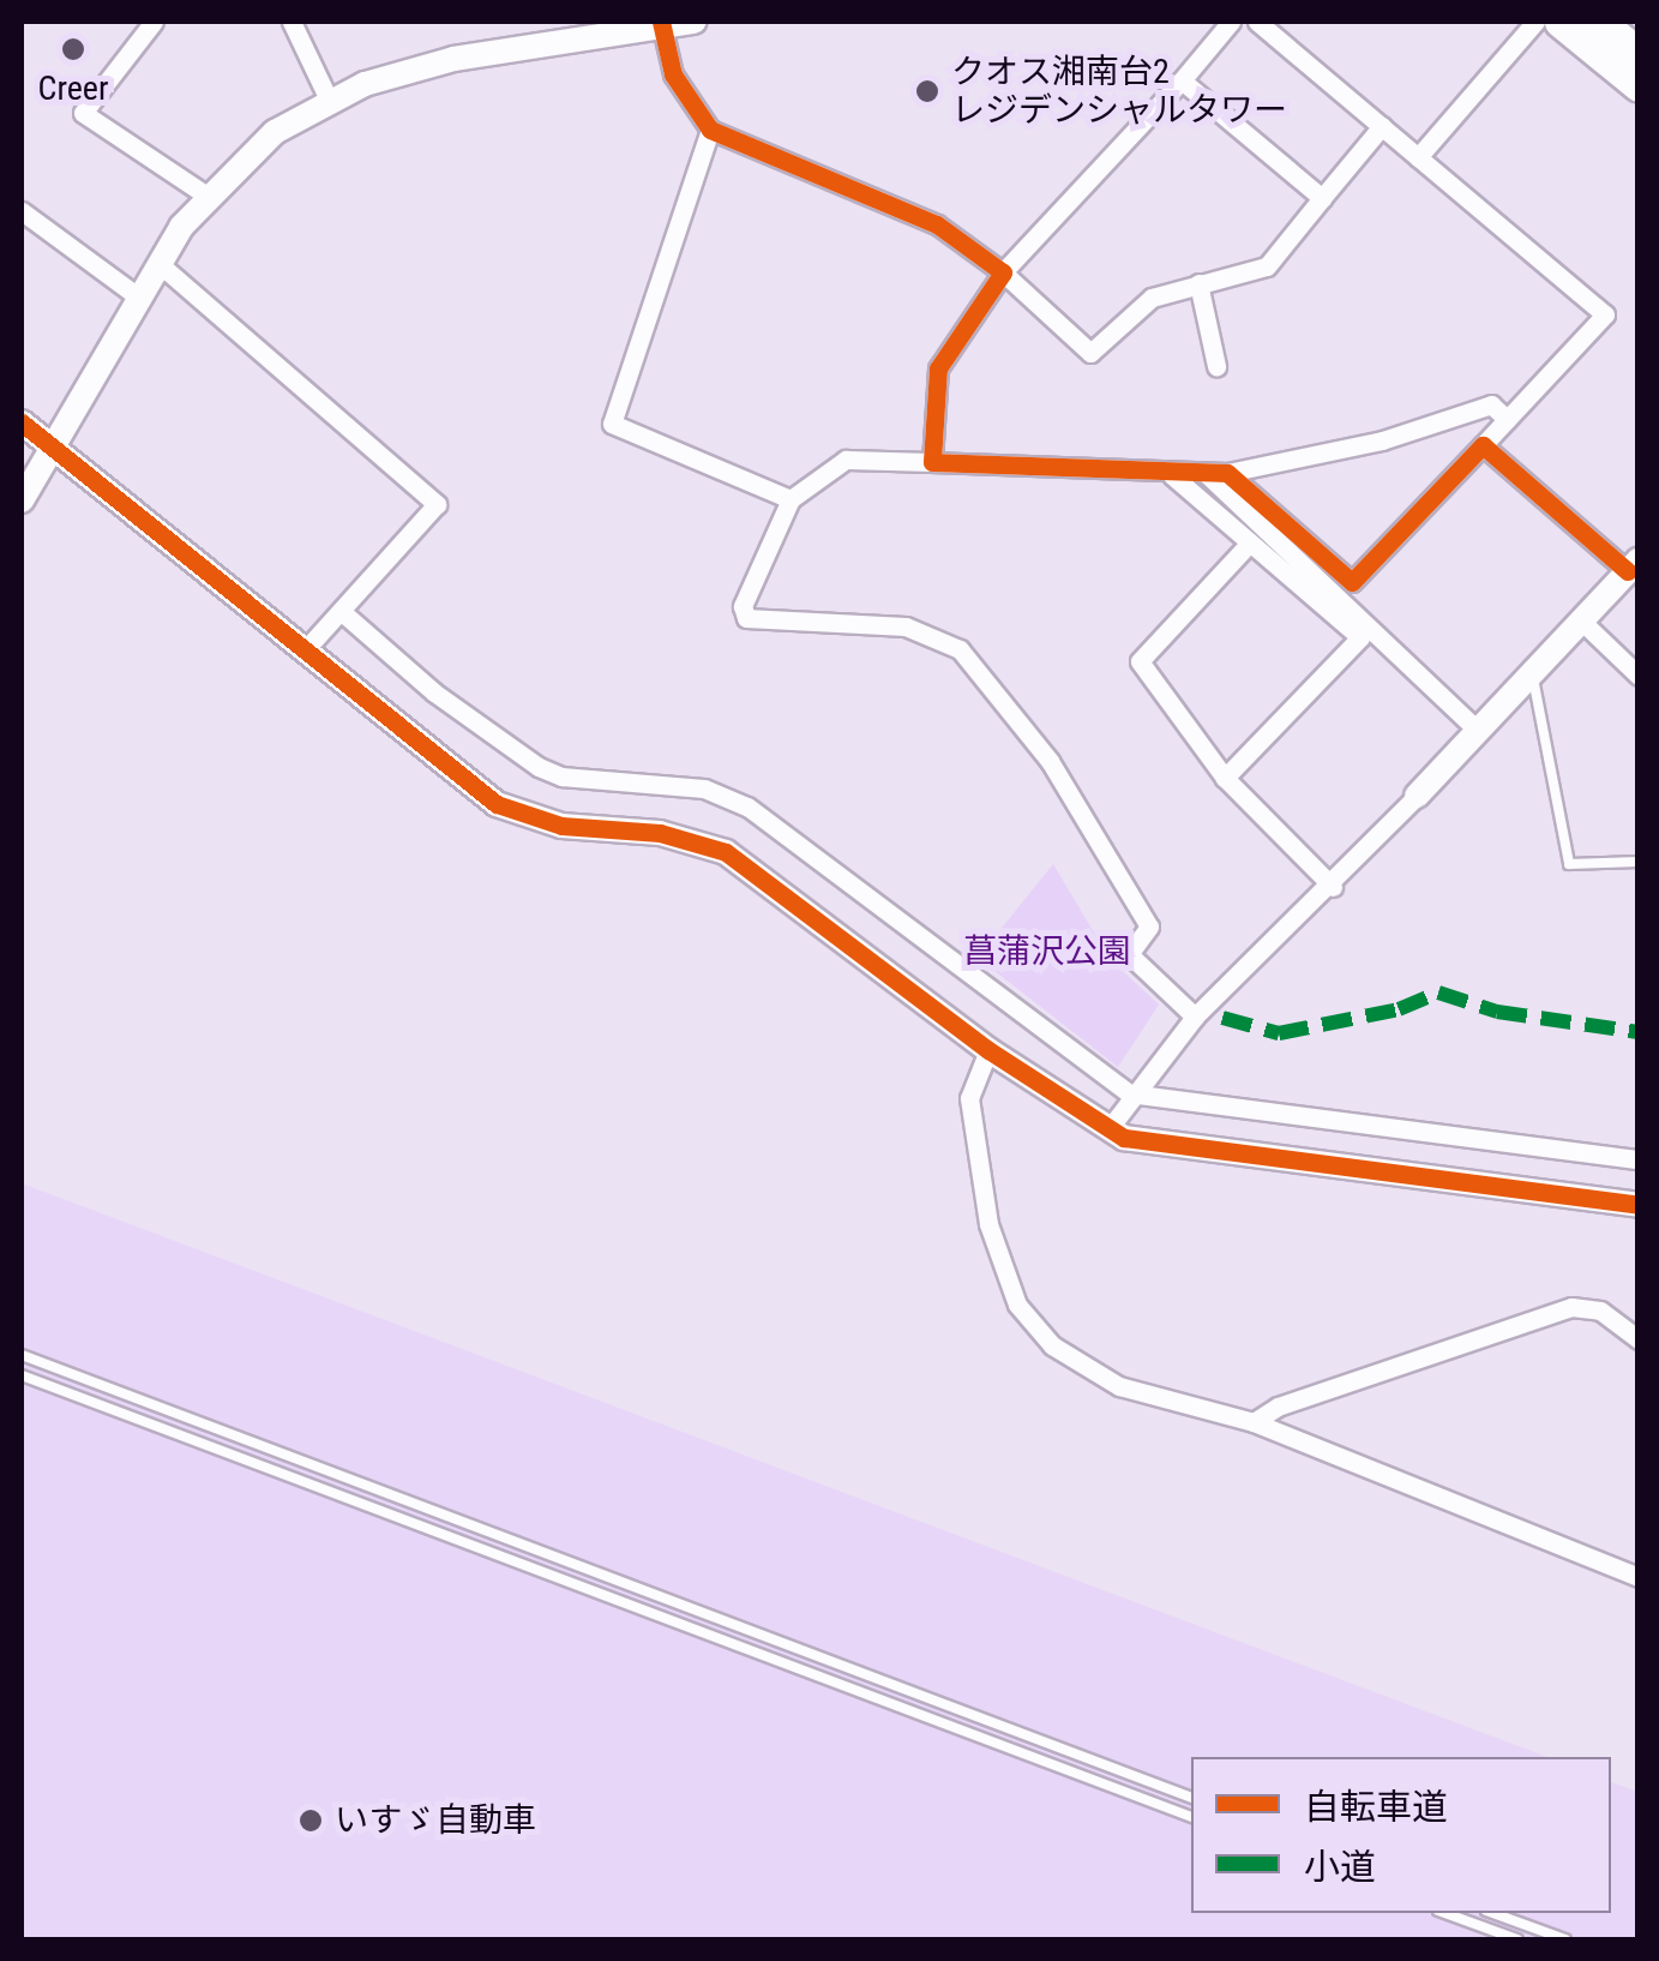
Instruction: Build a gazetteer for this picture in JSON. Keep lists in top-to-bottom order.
{
  "parks": ["菖蒲沢公園"],
  "places": ["Creer", "クオス湘南台2 レジデンシャルタワー", "いすゞ自動車"],
  "legend": ["自転車道", "小道"]
}
